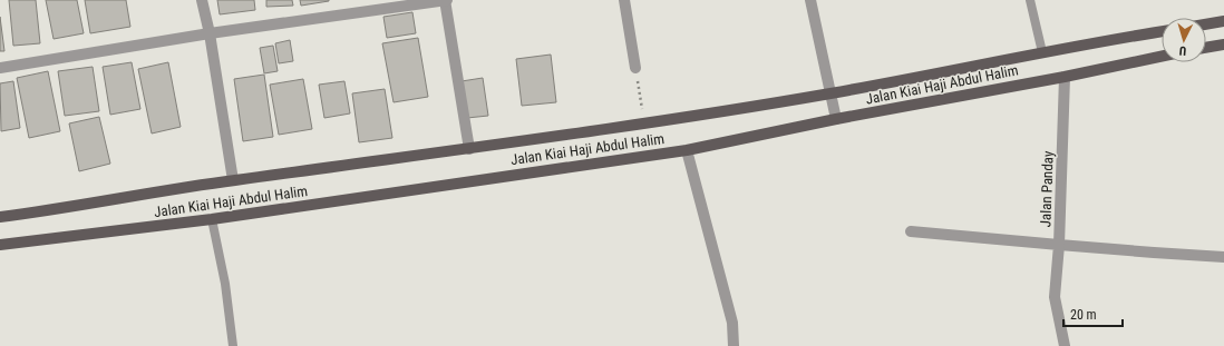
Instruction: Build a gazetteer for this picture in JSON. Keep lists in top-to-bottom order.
{
  "streets": {
    "main road": ["Jalan Kiai Haji Abdul Halim"],
    "street": ["Jalan Panday"]
  },
  "crossings": [
    ["Jalan Kiai Haji Abdul Halim", "Jalan Panday"]
  ],
  "scale_bar": "20 m",
  "north": "bottom"
}
